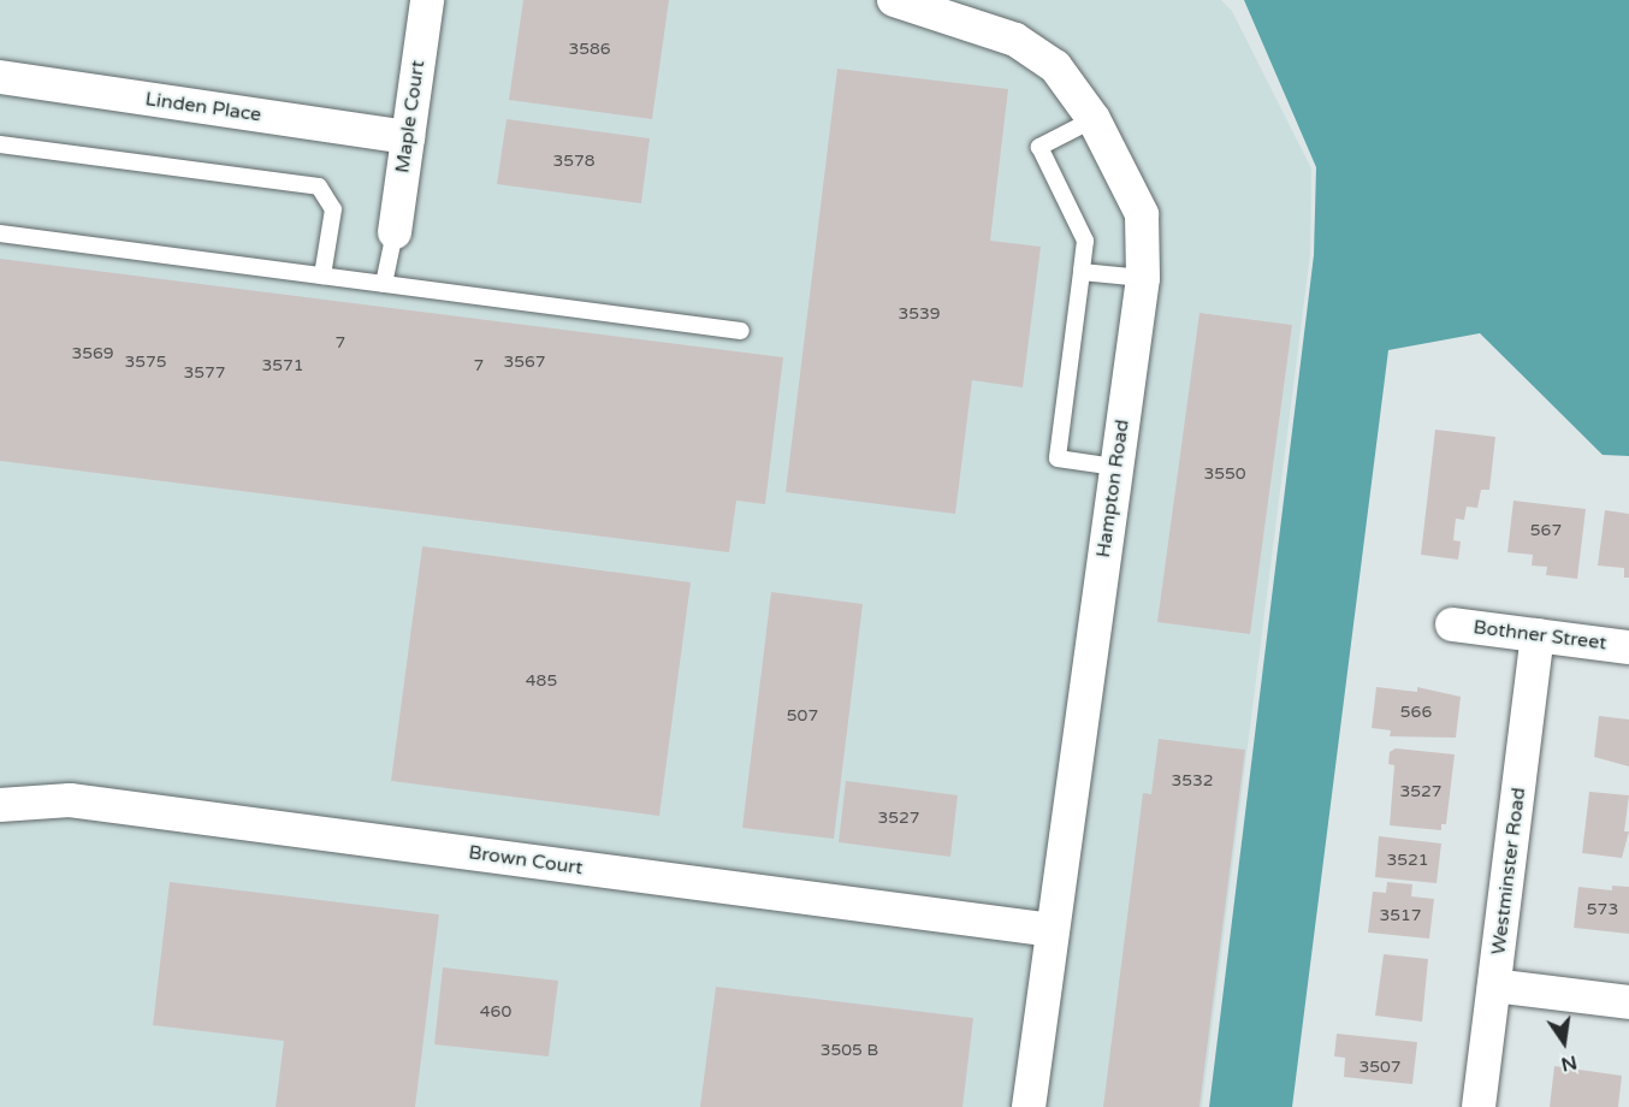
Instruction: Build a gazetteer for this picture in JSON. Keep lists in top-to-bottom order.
{
  "streets": {
    "street": [
      "Linden Place",
      "Maple Court",
      "Hampton Road",
      "Bothner Street",
      "Brown Court",
      "Westminster Road"
    ]
  },
  "crossings": [
    ["Linden Place", "Maple Court"],
    ["Hampton Road", "Brown Court"],
    ["Bothner Street", "Westminster Road"]
  ],
  "house_numbers": [
    "3586",
    "3578",
    "3539",
    "7",
    "3569",
    "3575",
    "3567",
    "3571",
    "7",
    "3577",
    "3550",
    "567",
    "485",
    "566",
    "507",
    "3532",
    "3527",
    "3527",
    "3521",
    "573",
    "3517",
    "460",
    "3505 B",
    "3507"
  ],
  "north": "bottom"
}
